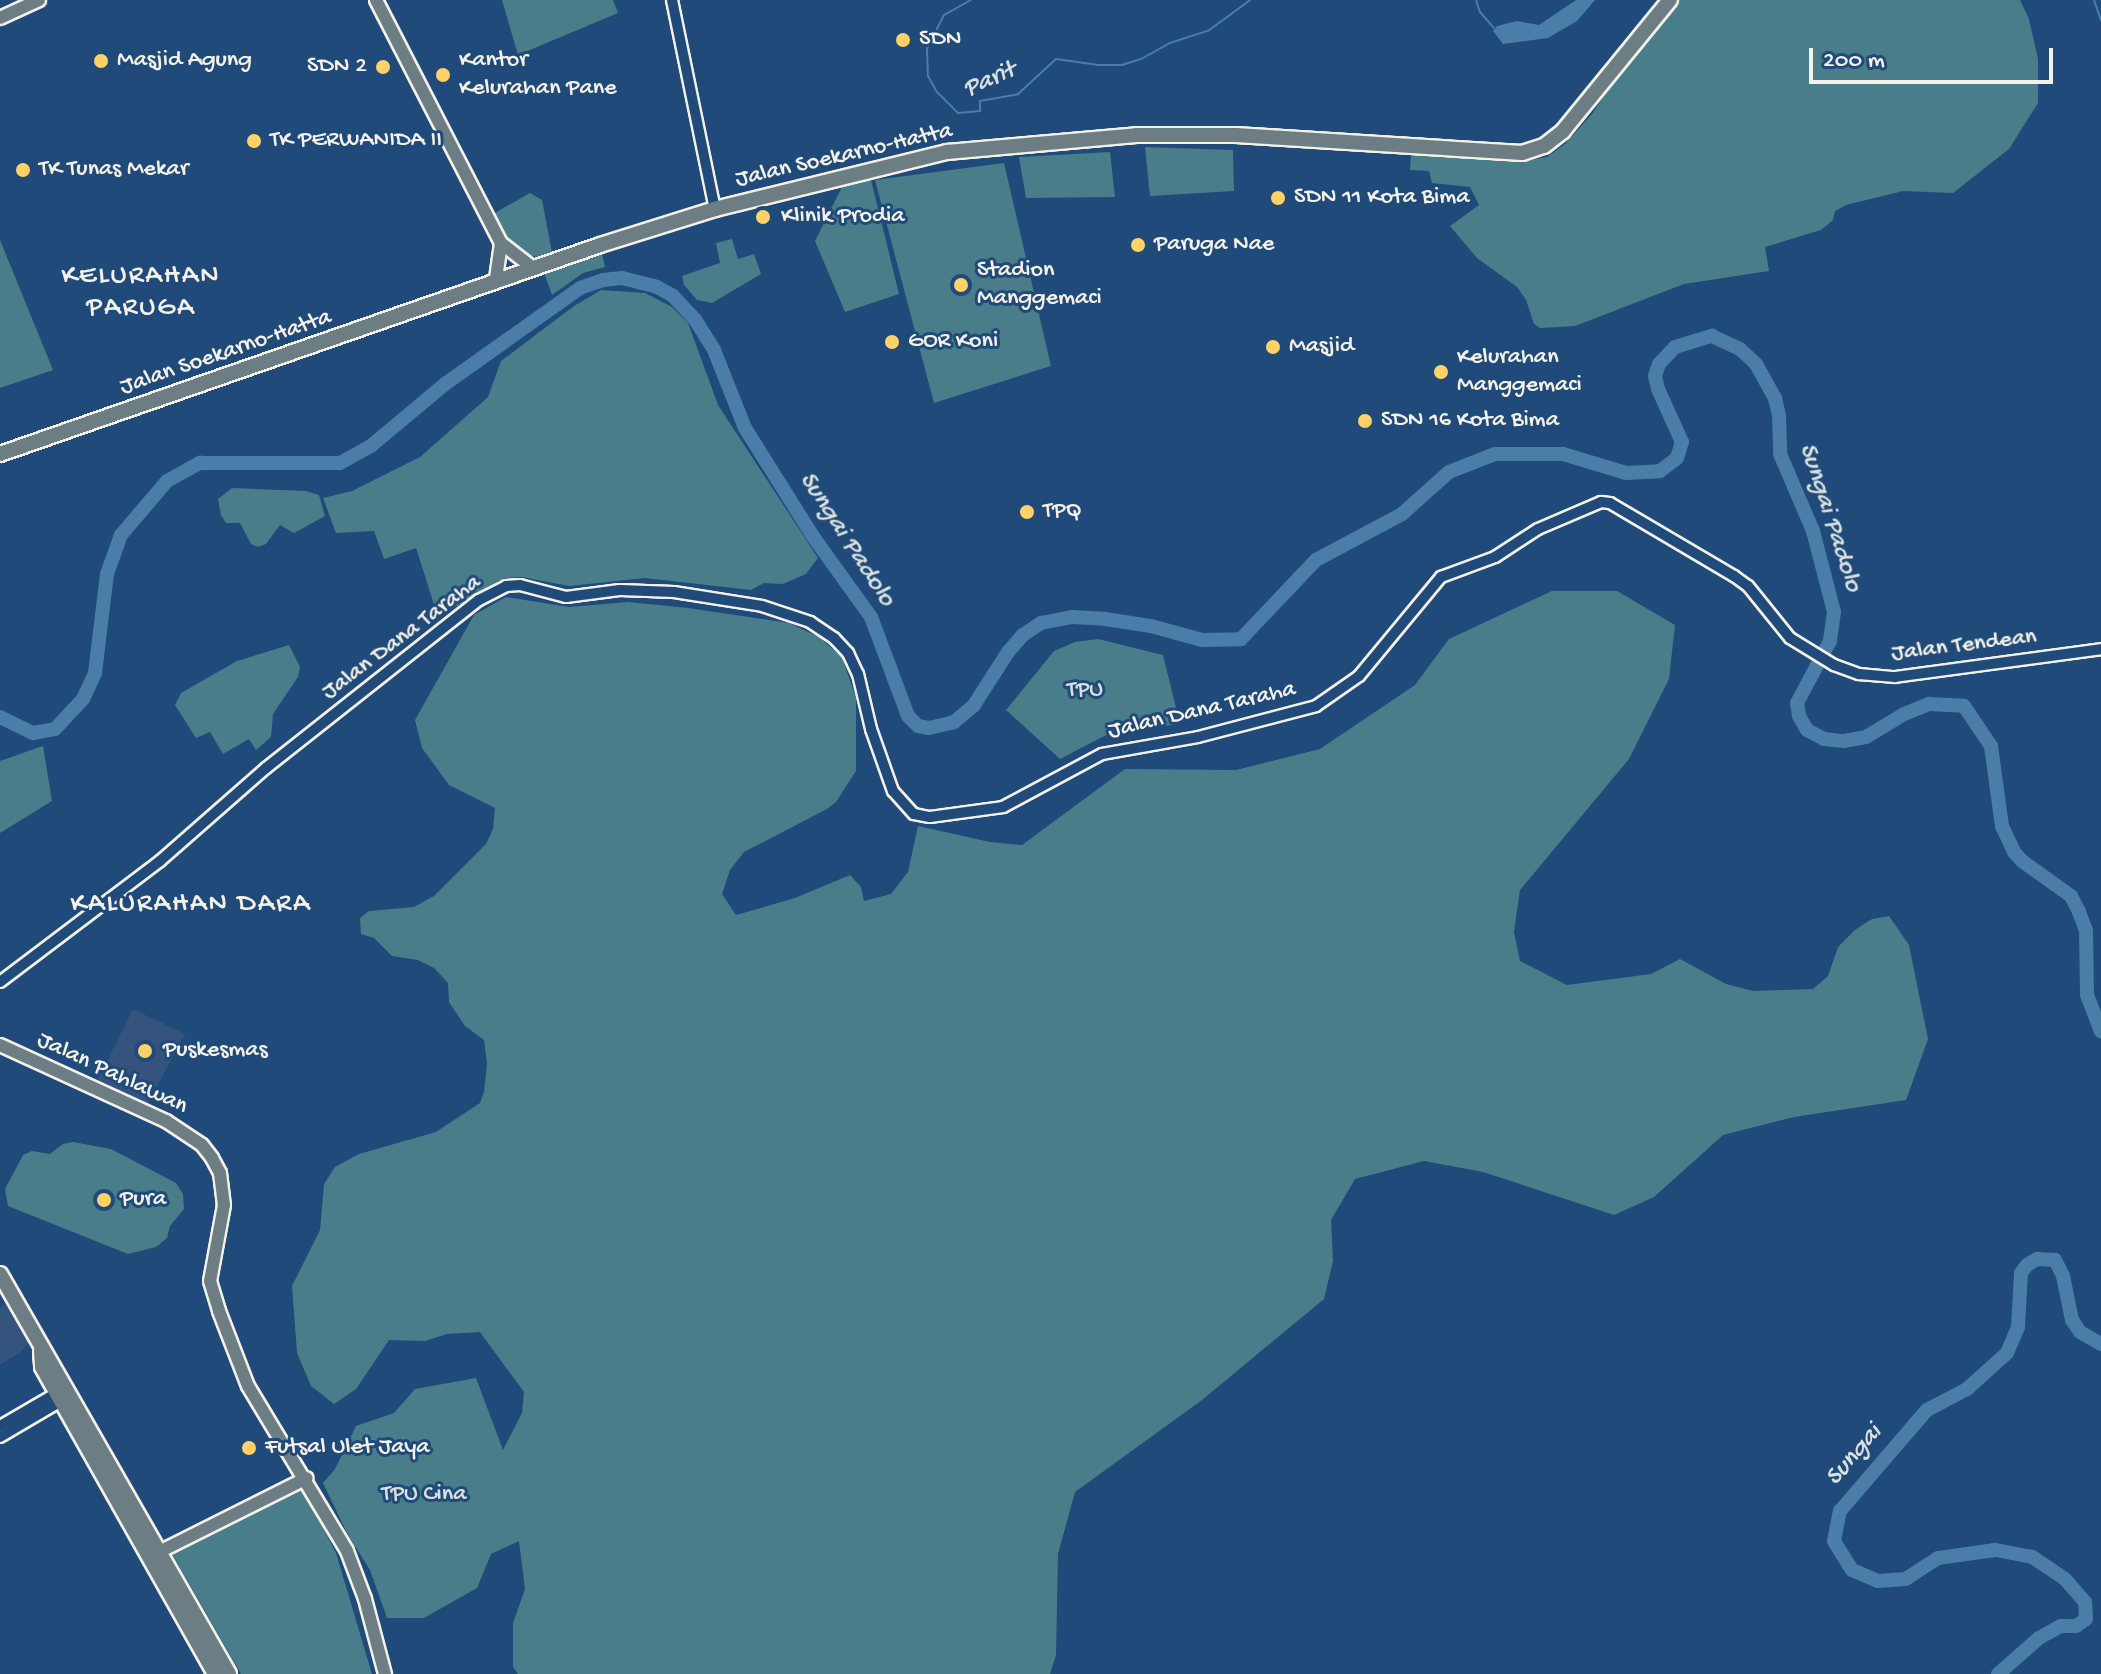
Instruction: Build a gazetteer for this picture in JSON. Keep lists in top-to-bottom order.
{
  "streets": {
    "highway": ["Jalan Soekarno-Hatta"],
    "main road": ["Jalan Pahlawan"],
    "street": ["Jalan Dana Taraha", "Jalan Tendean"]
  },
  "crossings": [
    ["Jalan Dana Taraha", "Jalan Tendean"]
  ],
  "districts": ["KELURAHAN PARUGA", "KALURAHAN DARA"],
  "water": ["Parit", "Sungai Padolo", "Sungai"],
  "parks": ["TPU", "TPU Cina"],
  "places": [
    "SDN",
    "Masjid Agung",
    "SDN 2",
    "Kantor Kelurahan Pane",
    "TK PERWANIDA II",
    "TK Tunas Mekar",
    "SDN 11 Kota Bima",
    "Klinik Prodia",
    "Paruga Nae",
    "Stadion Manggemaci",
    "GOR Koni",
    "Masjid",
    "Kelurahan Manggemaci",
    "SDN 16 Kota Bima",
    "TPQ",
    "Puskesmas",
    "Pura",
    "Futsal Ulet Jaya"
  ],
  "scale_bar": "200 m"
}
